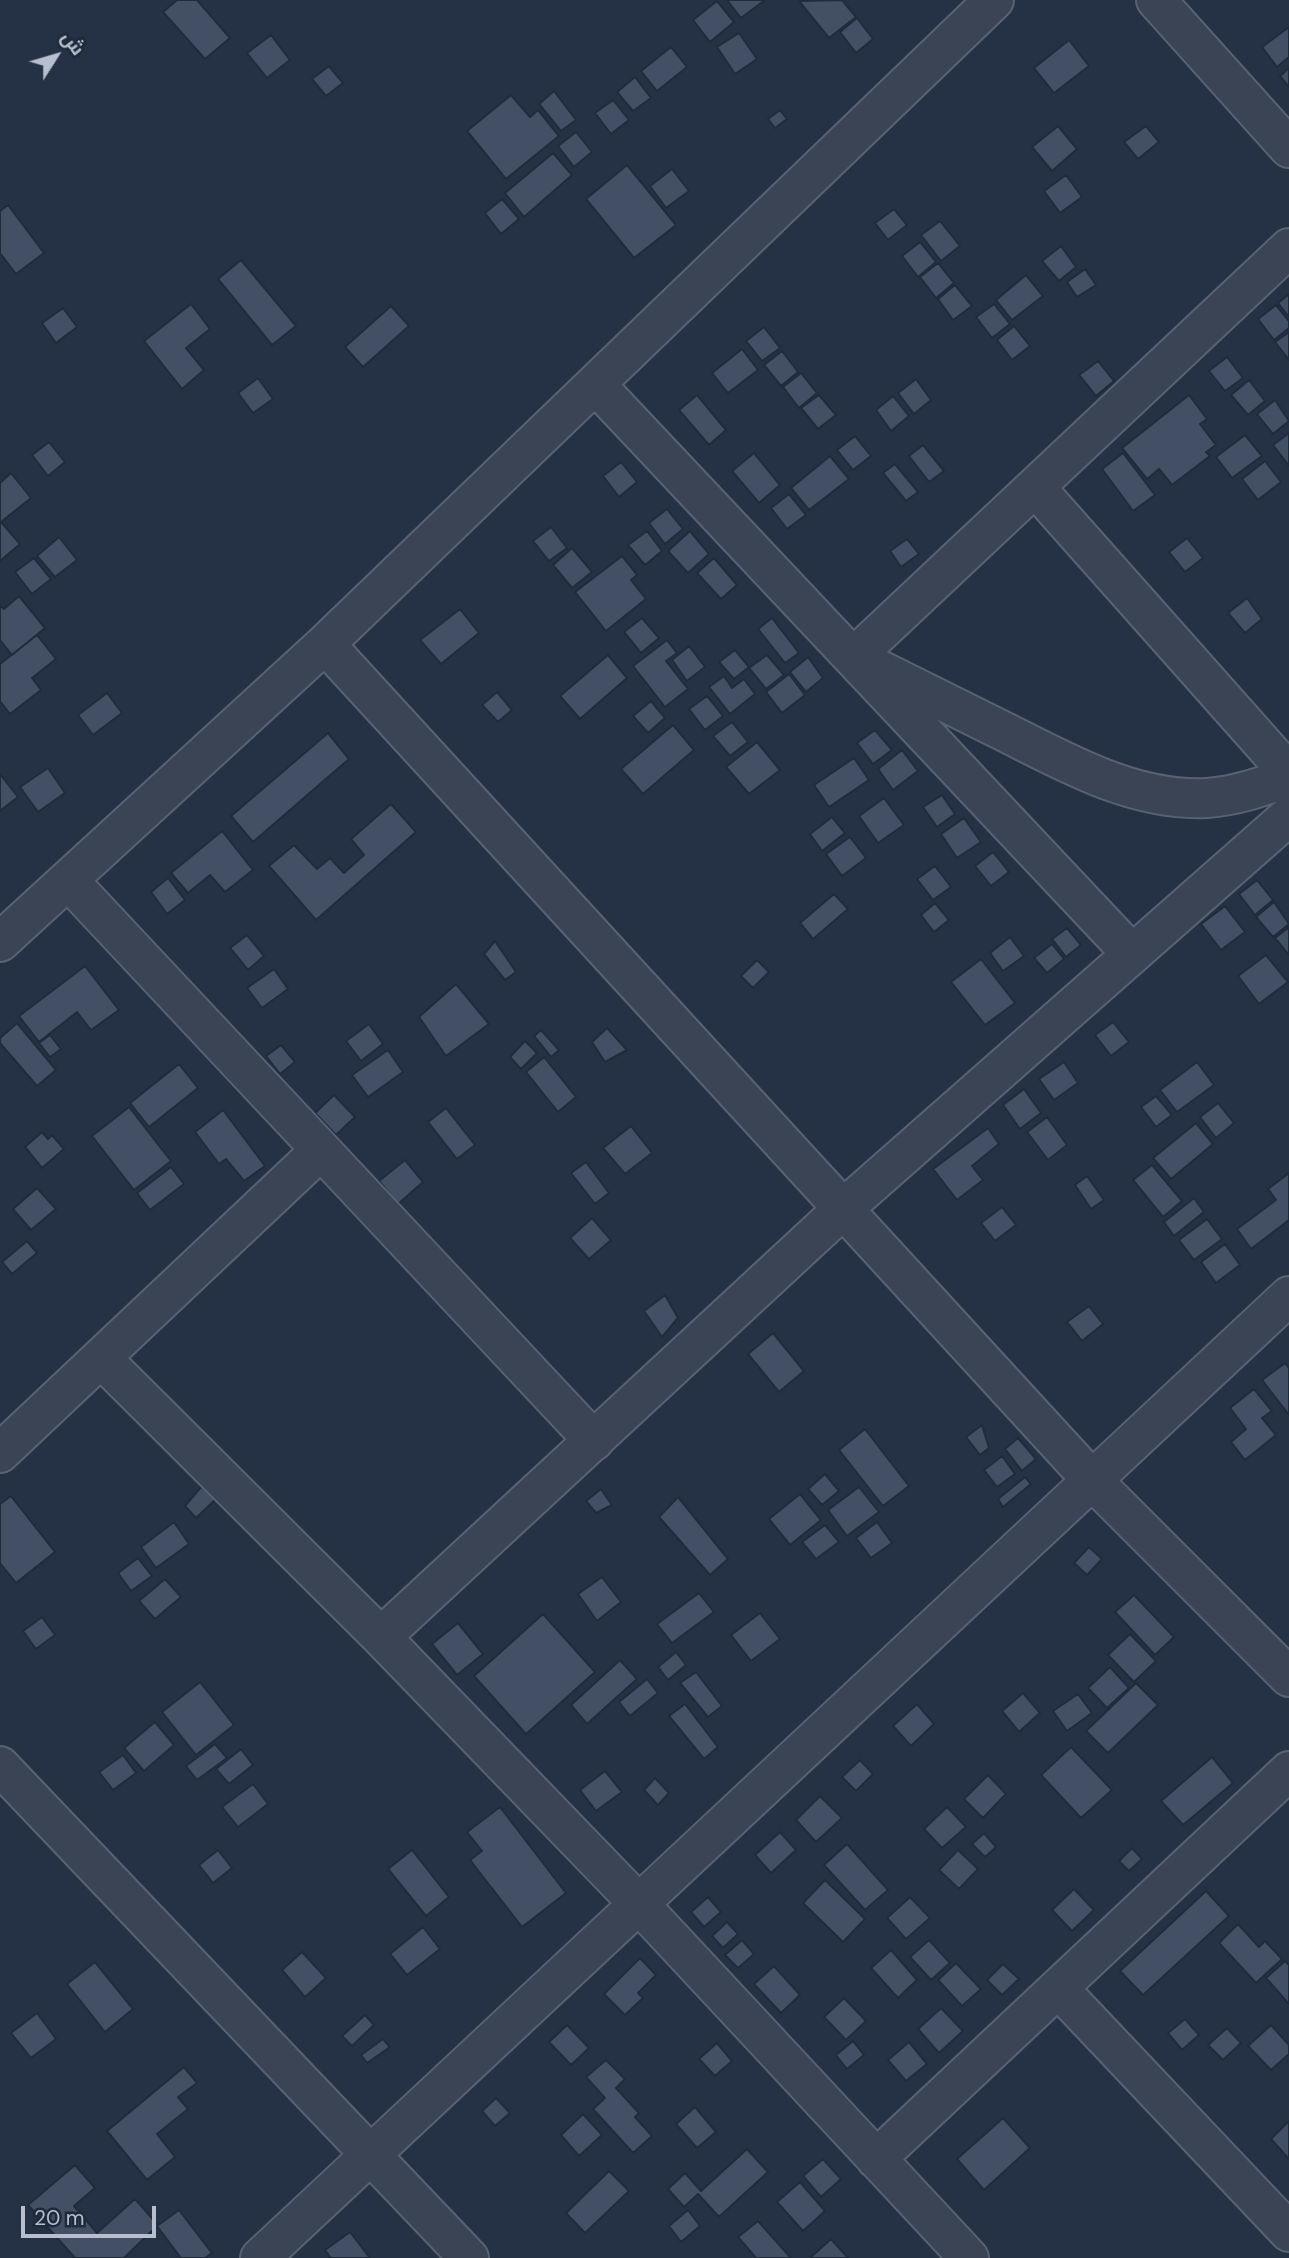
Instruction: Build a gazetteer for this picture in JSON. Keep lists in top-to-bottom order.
{
  "scale_bar": "20 m",
  "north": "top right"
}
